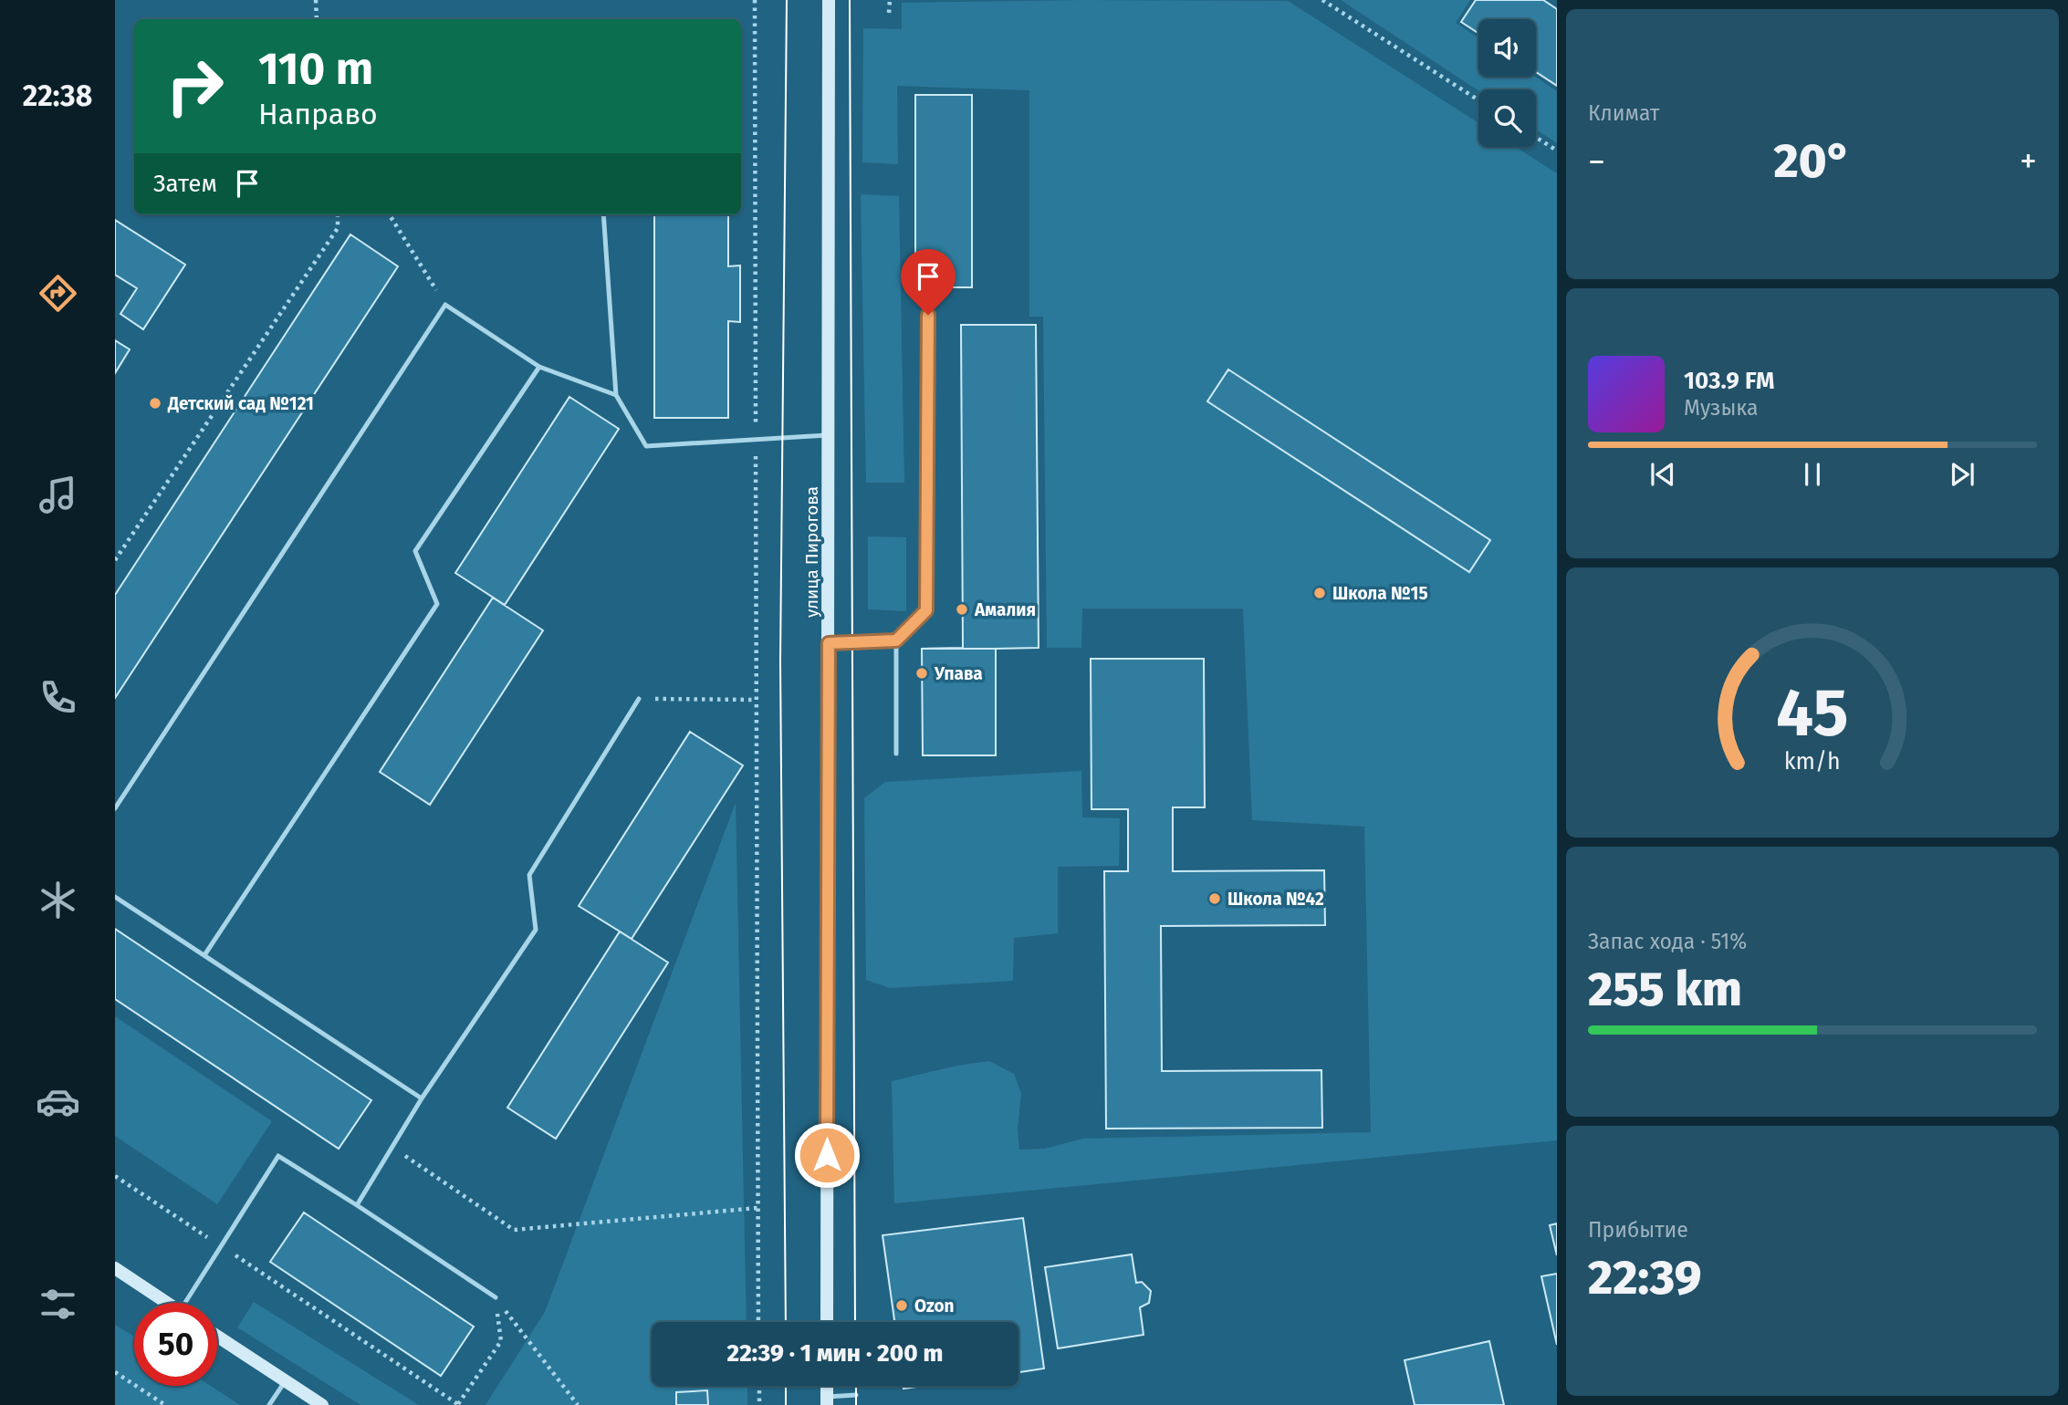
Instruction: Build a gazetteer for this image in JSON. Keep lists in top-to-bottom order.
{
  "streets": {
    "main road": ["улица Пирогова"]
  },
  "places": [
    "Детский сад №121",
    "Школа №15",
    "Амалия",
    "Упава",
    "Школа №42",
    "Ozon"
  ],
  "page": {
    "tabs": "22:38",
    "tile": [
      "Климат",
      ["Запас хода · 51%", "255 km"],
      ["Прибытие", "22:39"]
    ],
    "turn": ["110 m", "Направо"],
    "heat": ["−", "20°", "+"],
    "then": "Затем",
    "song": ["103.9 FM", "Музыка"],
    "limit": "50",
    "trip": "22:39 · 1 мин · 200 m",
    "gauge": ["45", "km/h"]
  }
}
